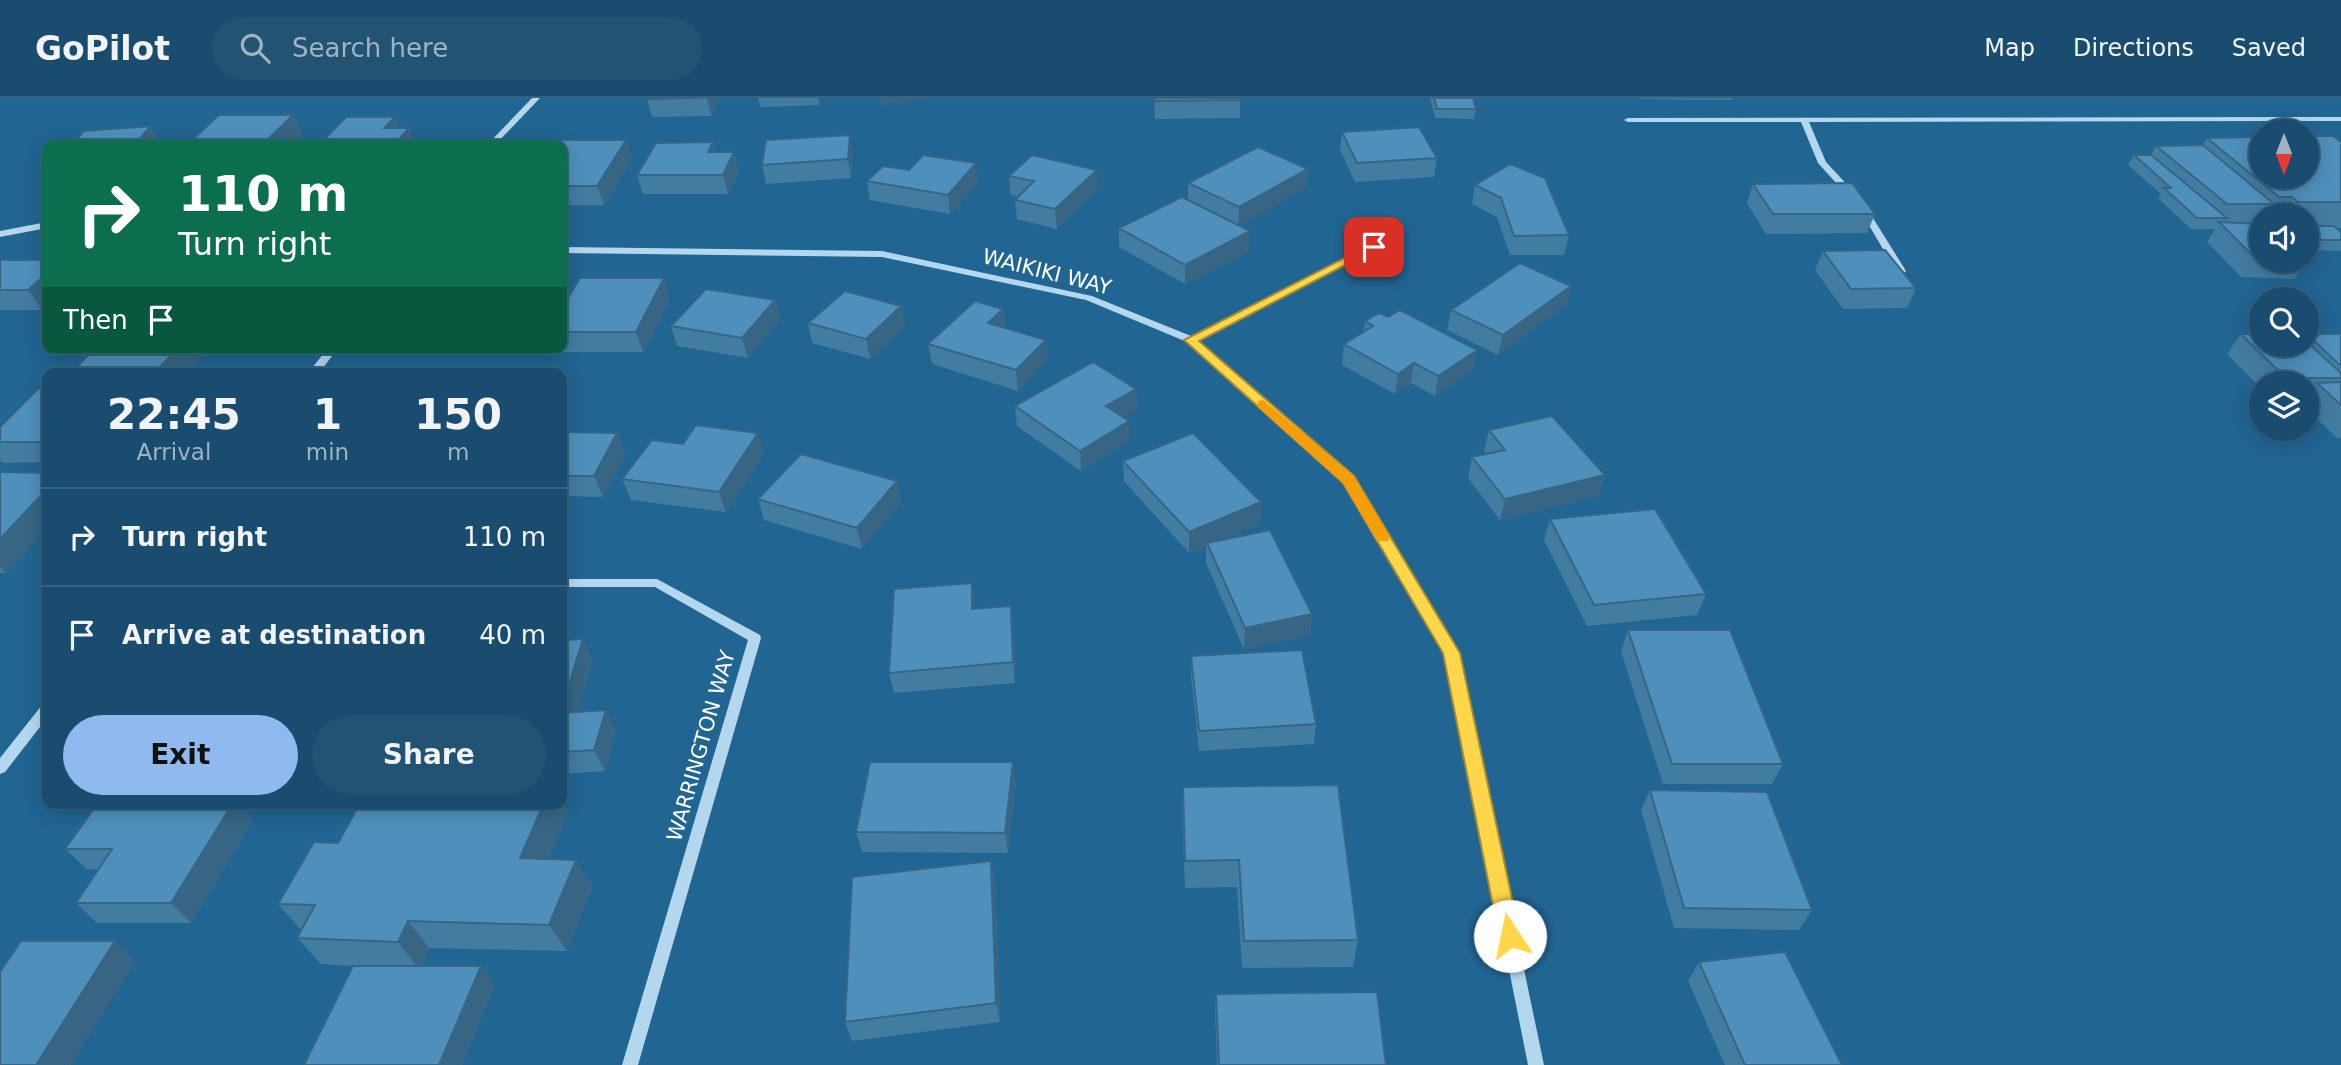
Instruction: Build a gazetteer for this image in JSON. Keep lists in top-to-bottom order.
{
  "streets": {
    "street": ["WAIKIKI WAY", "WARRINGTON WAY"]
  },
  "north": "bottom",
  "page": {
    "header": "GoPilot",
    "search": "Search here",
    "nav": ["Map", "Directions", "Saved"],
    "turn": ["110 m", "Turn right"],
    "then": "Then",
    "eta": [
      "22:45",
      "Arrival",
      "1",
      "min",
      "150",
      "m"
    ],
    "list": [
      {
        "name": "Turn right",
        "value": "110 m"
      },
      {
        "name": "Arrive at destination",
        "value": "40 m"
      }
    ],
    "buttons": ["Exit", "Share"]
  }
}
